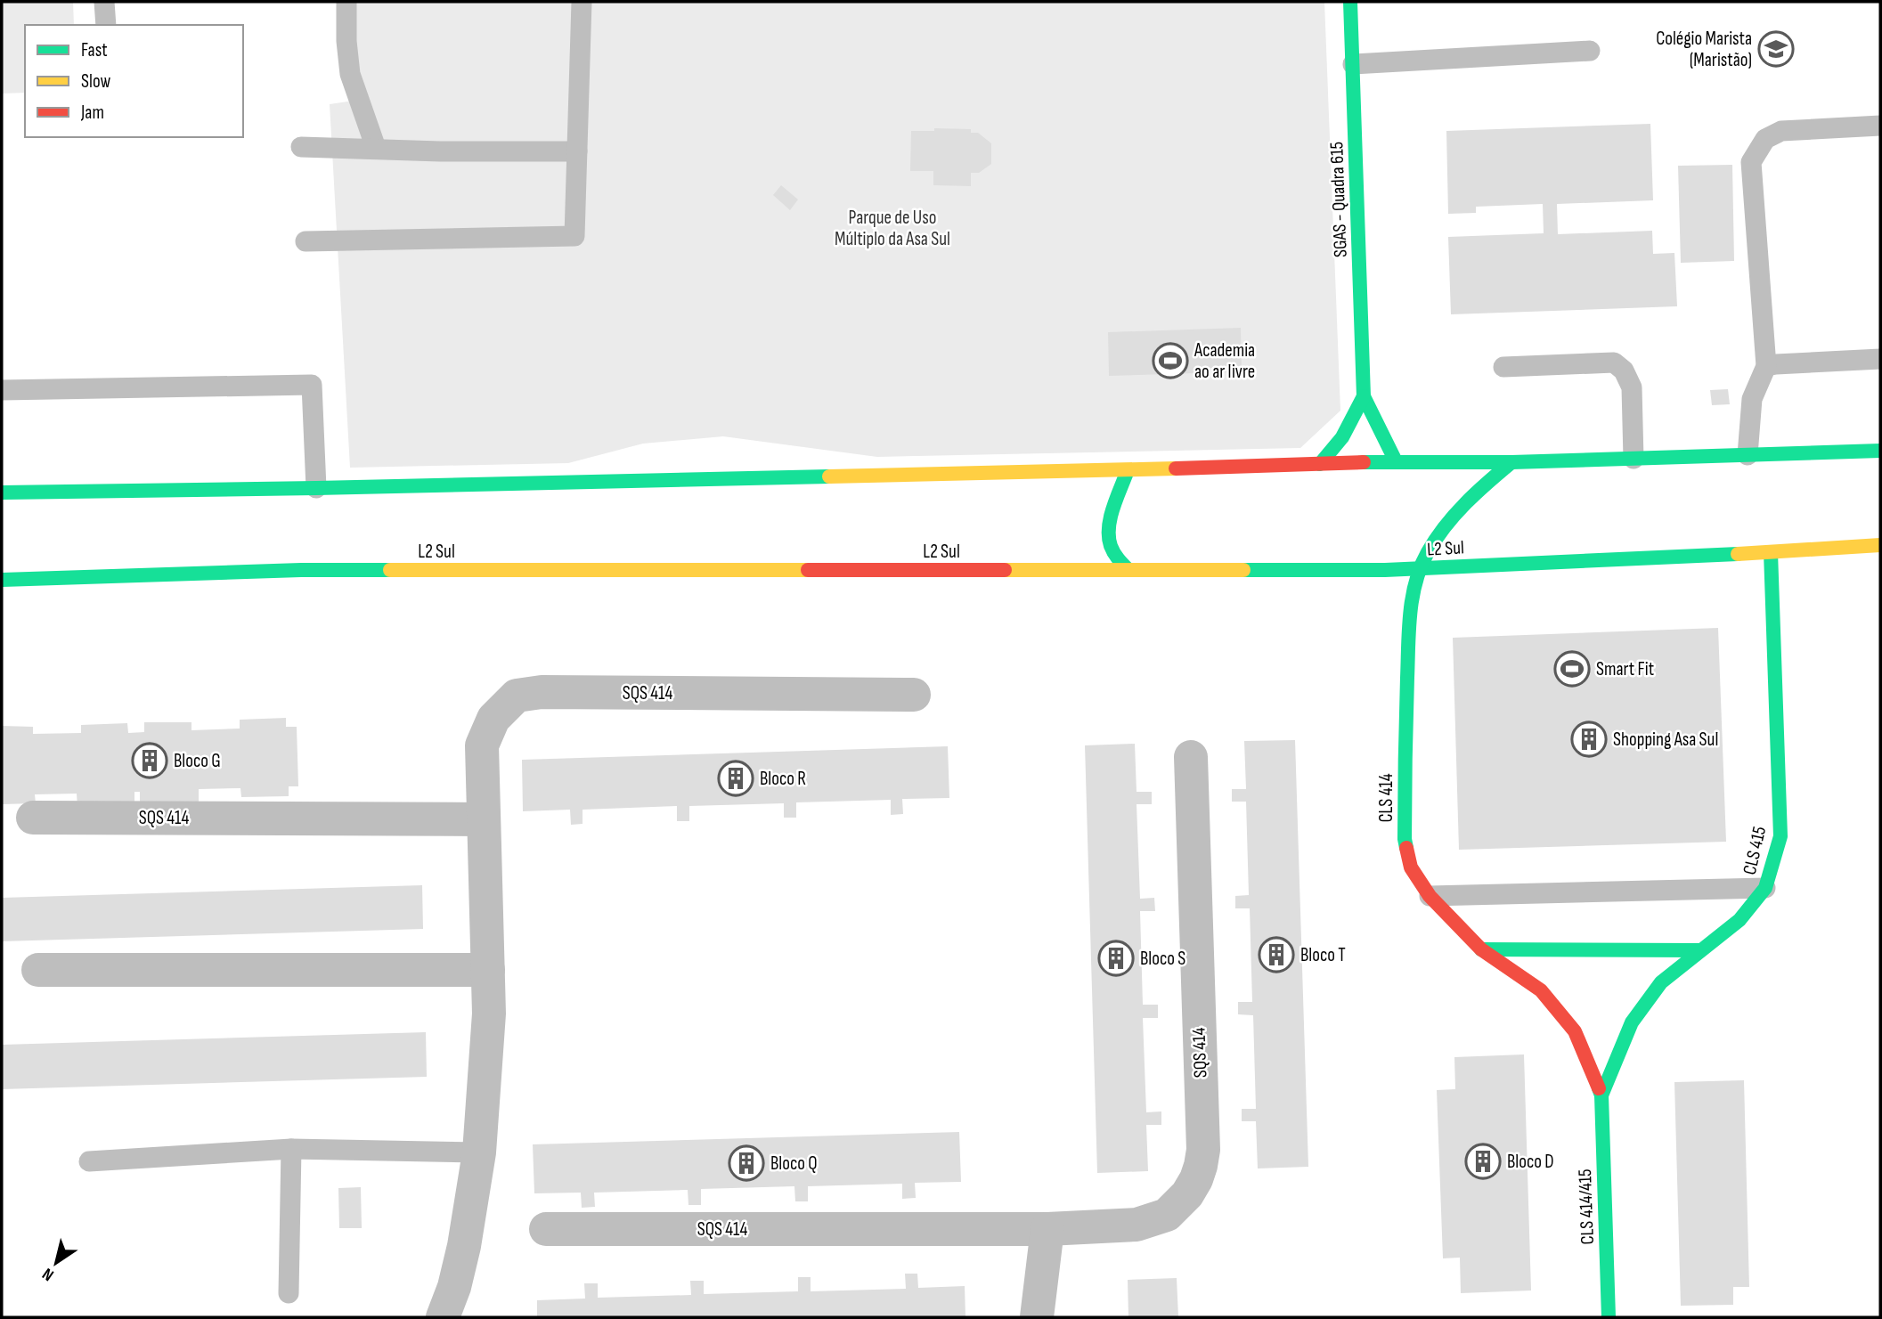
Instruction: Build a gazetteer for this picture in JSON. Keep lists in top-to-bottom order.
{
  "streets": {
    "main road": [
      "SGAS - Quadra 615",
      "L2 Sul",
      "CLS 414",
      "CLS 415",
      "CLS 414/415"
    ],
    "street": ["SQS 414"]
  },
  "crossings": [
    ["L2 Sul", "CLS 414"],
    ["L2 Sul", "CLS 415"],
    ["CLS 414", "CLS 415"],
    ["CLS 414", "CLS 414/415"],
    ["CLS 415", "CLS 414/415"]
  ],
  "parks": ["Parque de Uso Múltiplo da Asa Sul"],
  "places": {
    "school or university": ["Colégio Marista (Maristão)"],
    "sports": ["Academia ao ar livre", "Smart Fit"],
    "building": [
      "Shopping Asa Sul",
      "Bloco G",
      "Bloco R",
      "Bloco T",
      "Bloco S",
      "Bloco D",
      "Bloco Q"
    ]
  },
  "legend": ["Fast", "Slow", "Jam"],
  "north": "bottom left"
}
